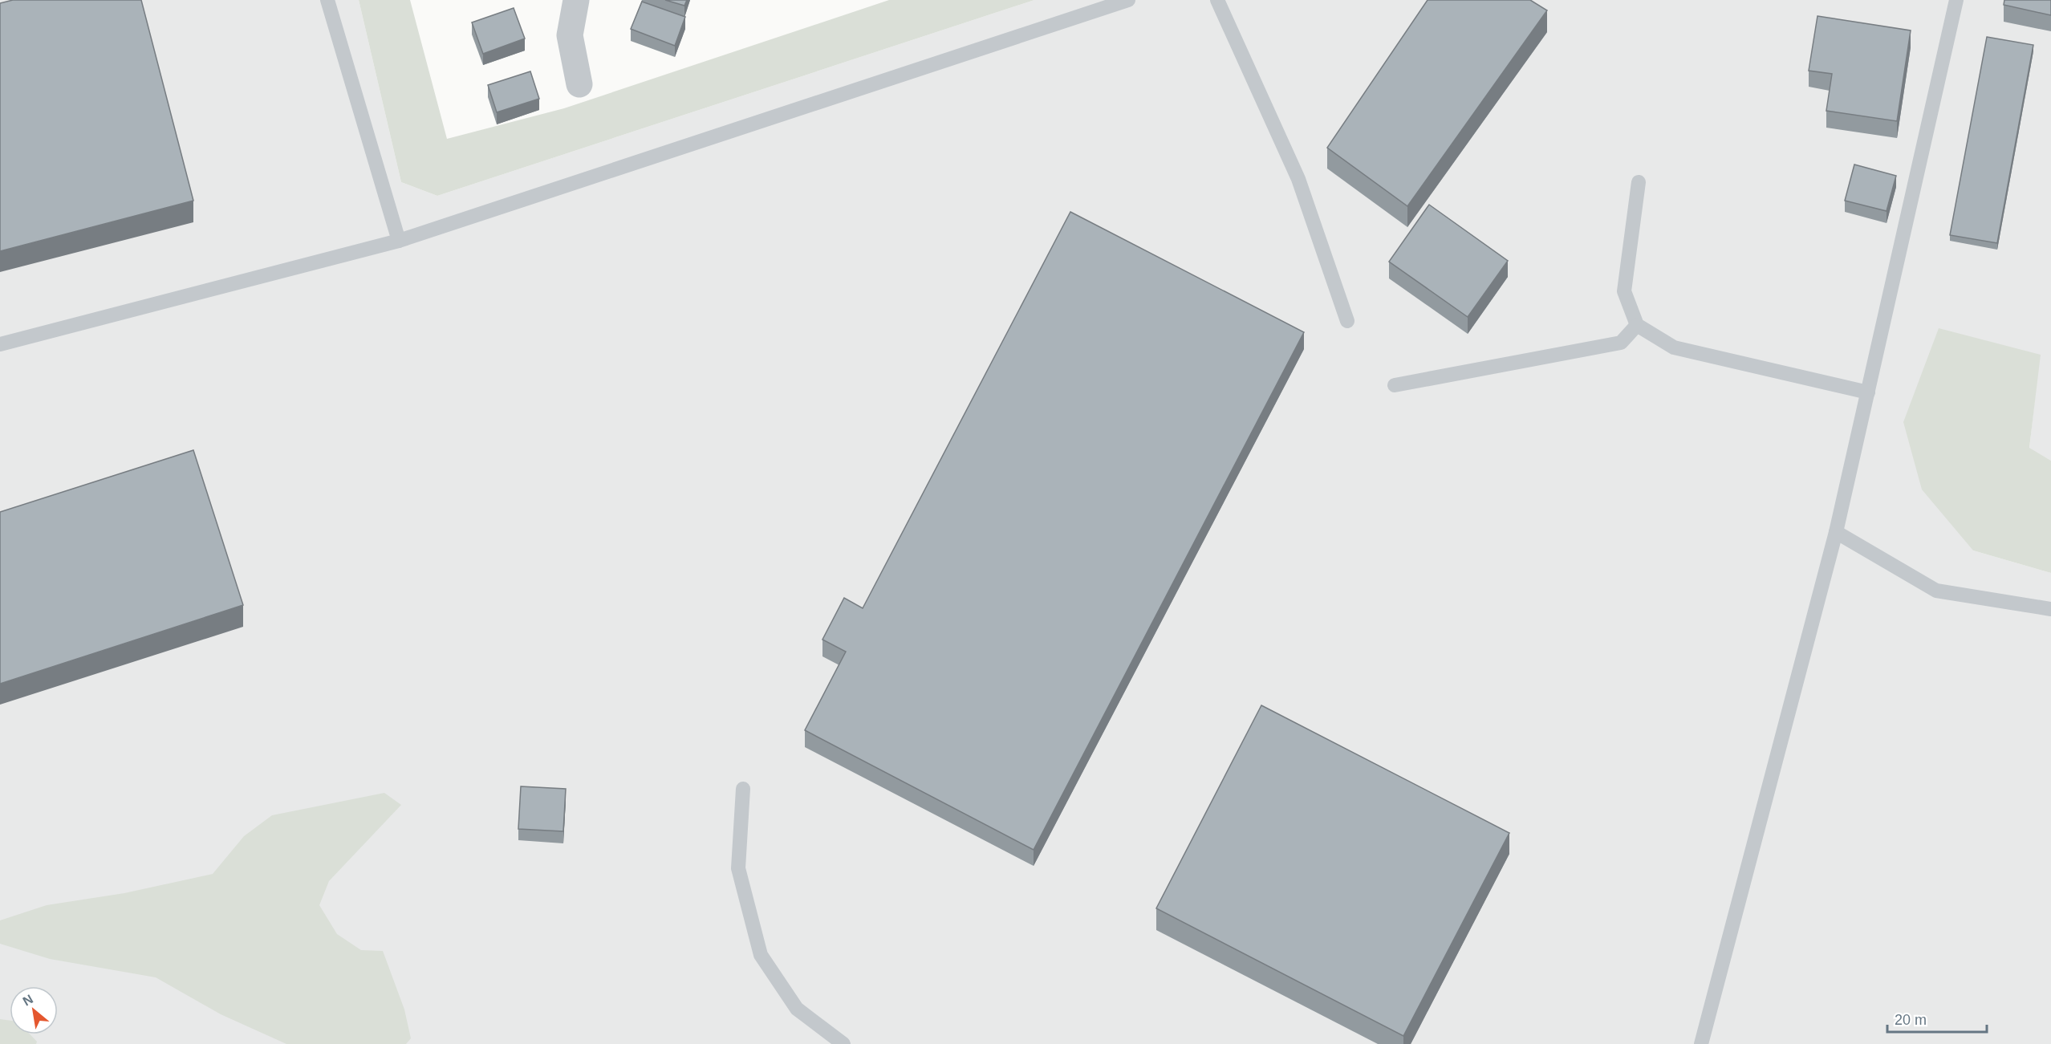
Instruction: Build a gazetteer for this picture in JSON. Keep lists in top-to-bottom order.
{
  "scale_bar": "20 m",
  "north": "top left"
}
